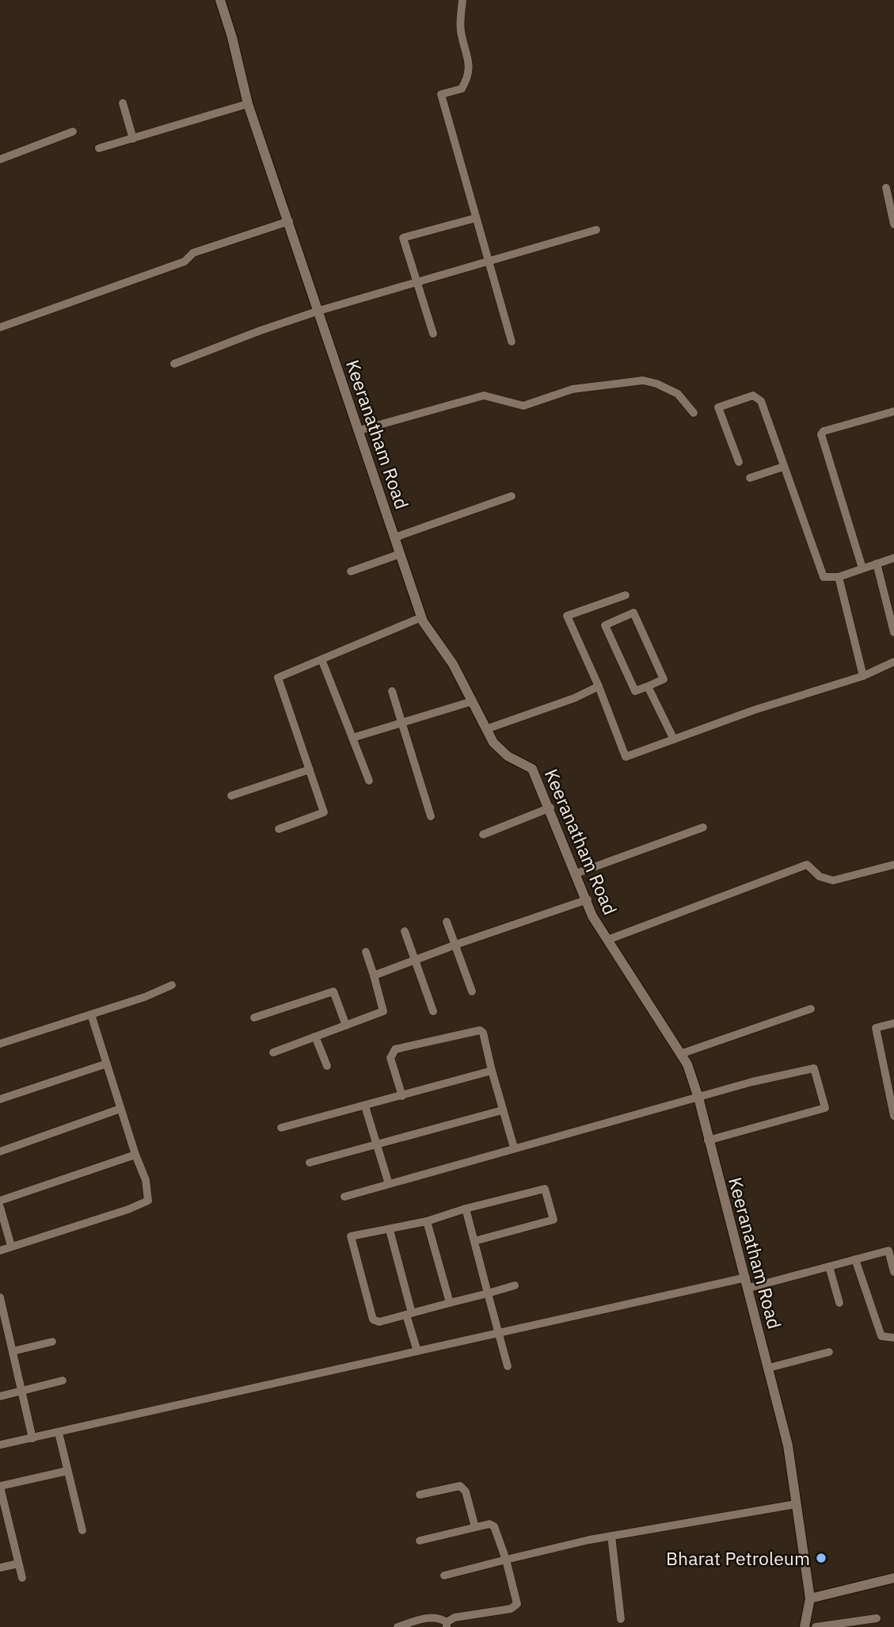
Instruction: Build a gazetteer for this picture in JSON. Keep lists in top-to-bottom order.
{
  "streets": {
    "street": ["Keeranatham Road"]
  },
  "places": ["Bharat Petroleum"]
}
